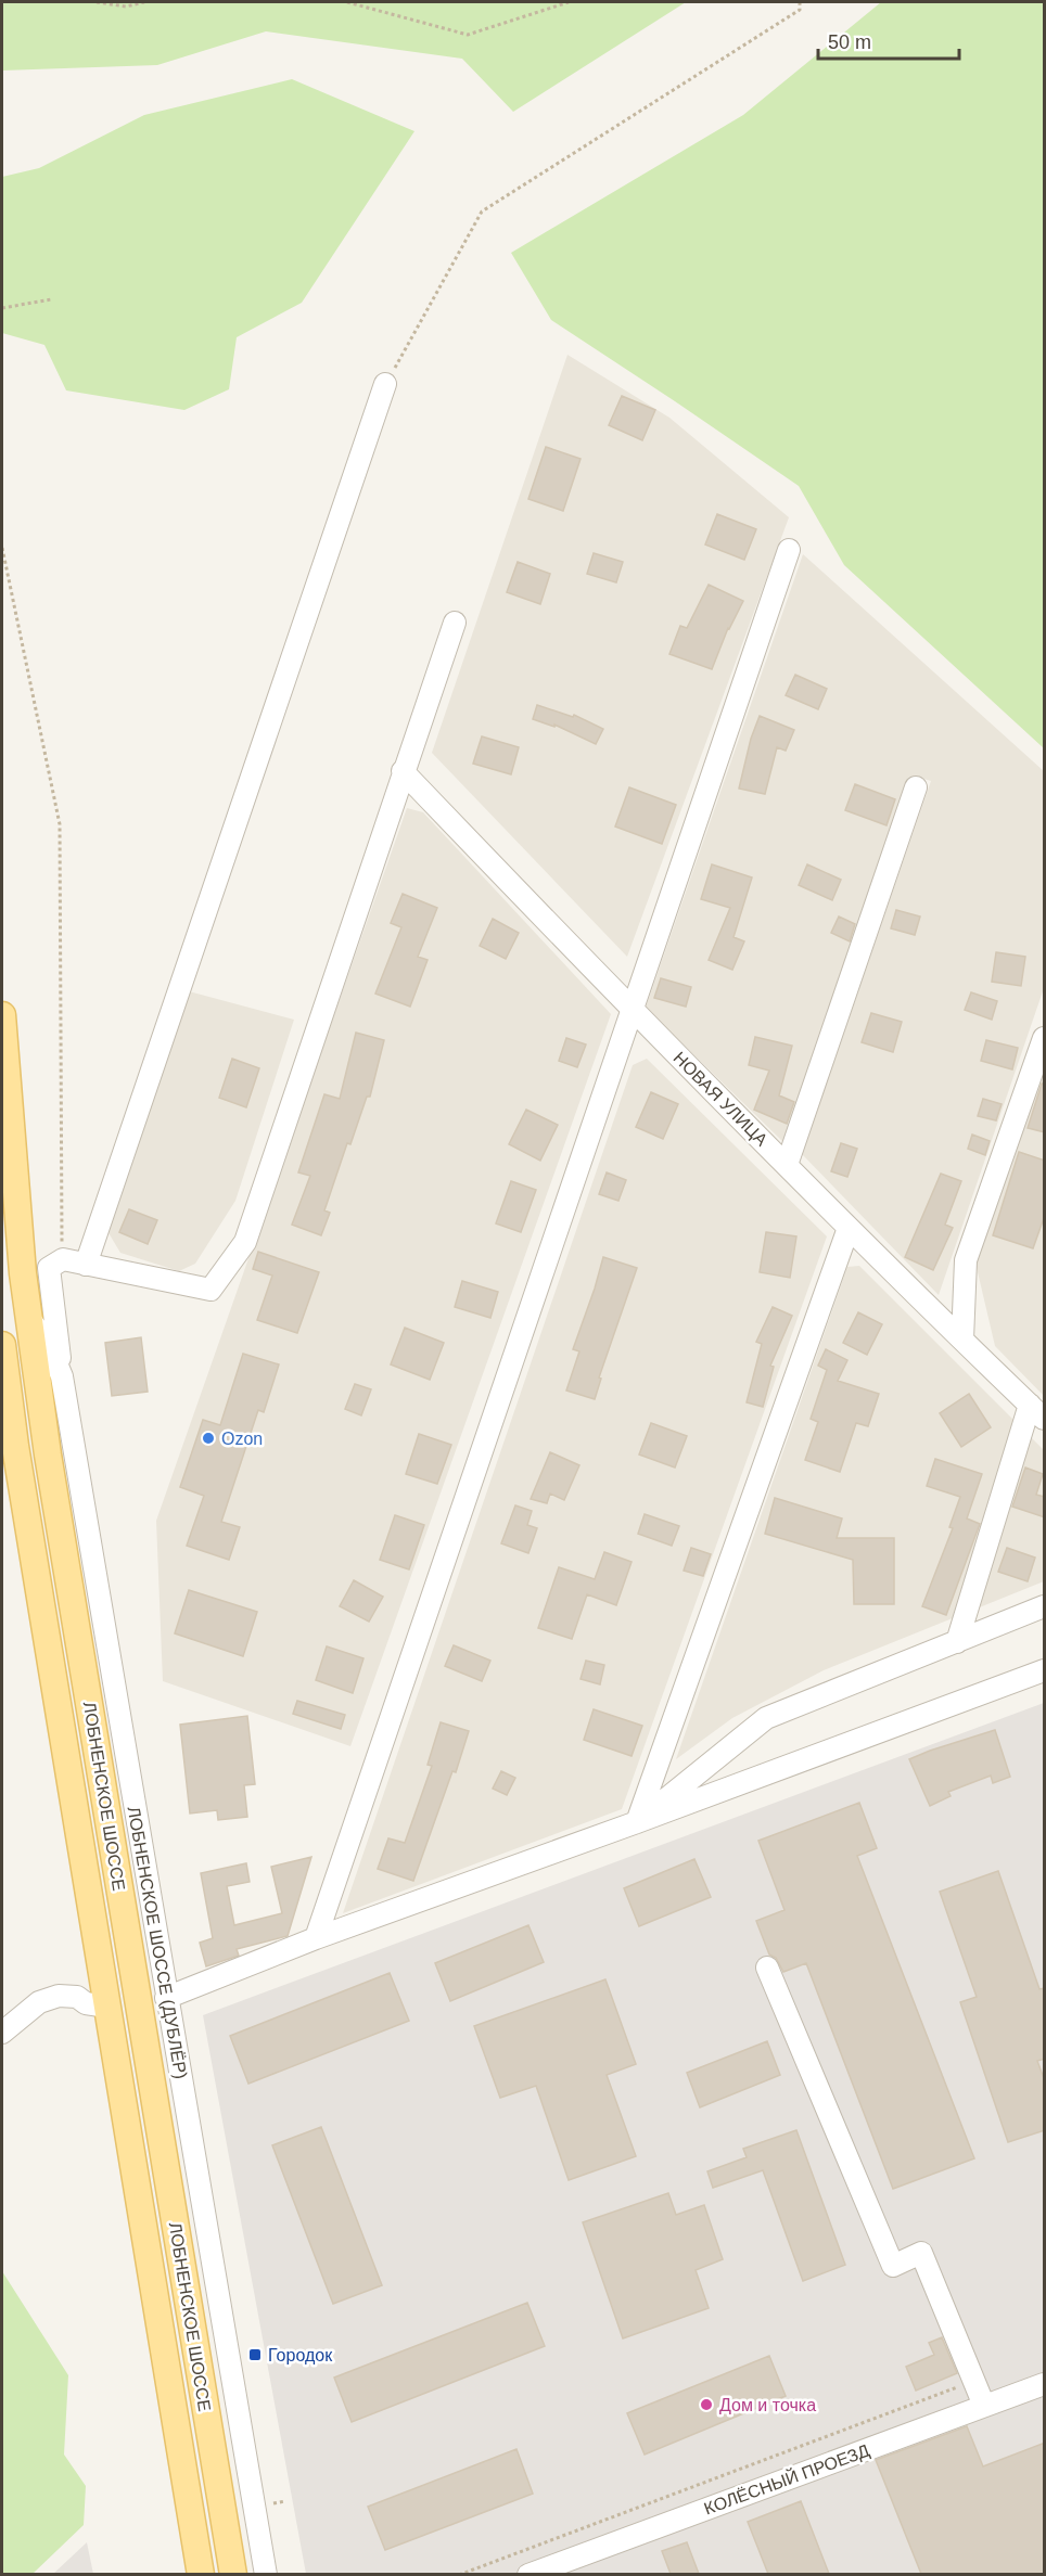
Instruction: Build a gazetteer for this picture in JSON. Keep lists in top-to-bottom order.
{
  "streets": {
    "main road": ["ЛОБНЕНСКОЕ ШОССЕ"],
    "street": ["НОВАЯ УЛИЦА", "ЛОБНЕНСКОЕ ШОССЕ (ДУБЛЁР)", "КОЛЁСНЫЙ ПРОЕЗД"]
  },
  "crossings": [
    ["ЛОБНЕНСКОЕ ШОССЕ", "ЛОБНЕНСКОЕ ШОССЕ (ДУБЛЁР)"]
  ],
  "places": {
    "other": ["Ozon", "Дом и точка"],
    "transit": ["Городок"]
  },
  "scale_bar": "50 m"
}
